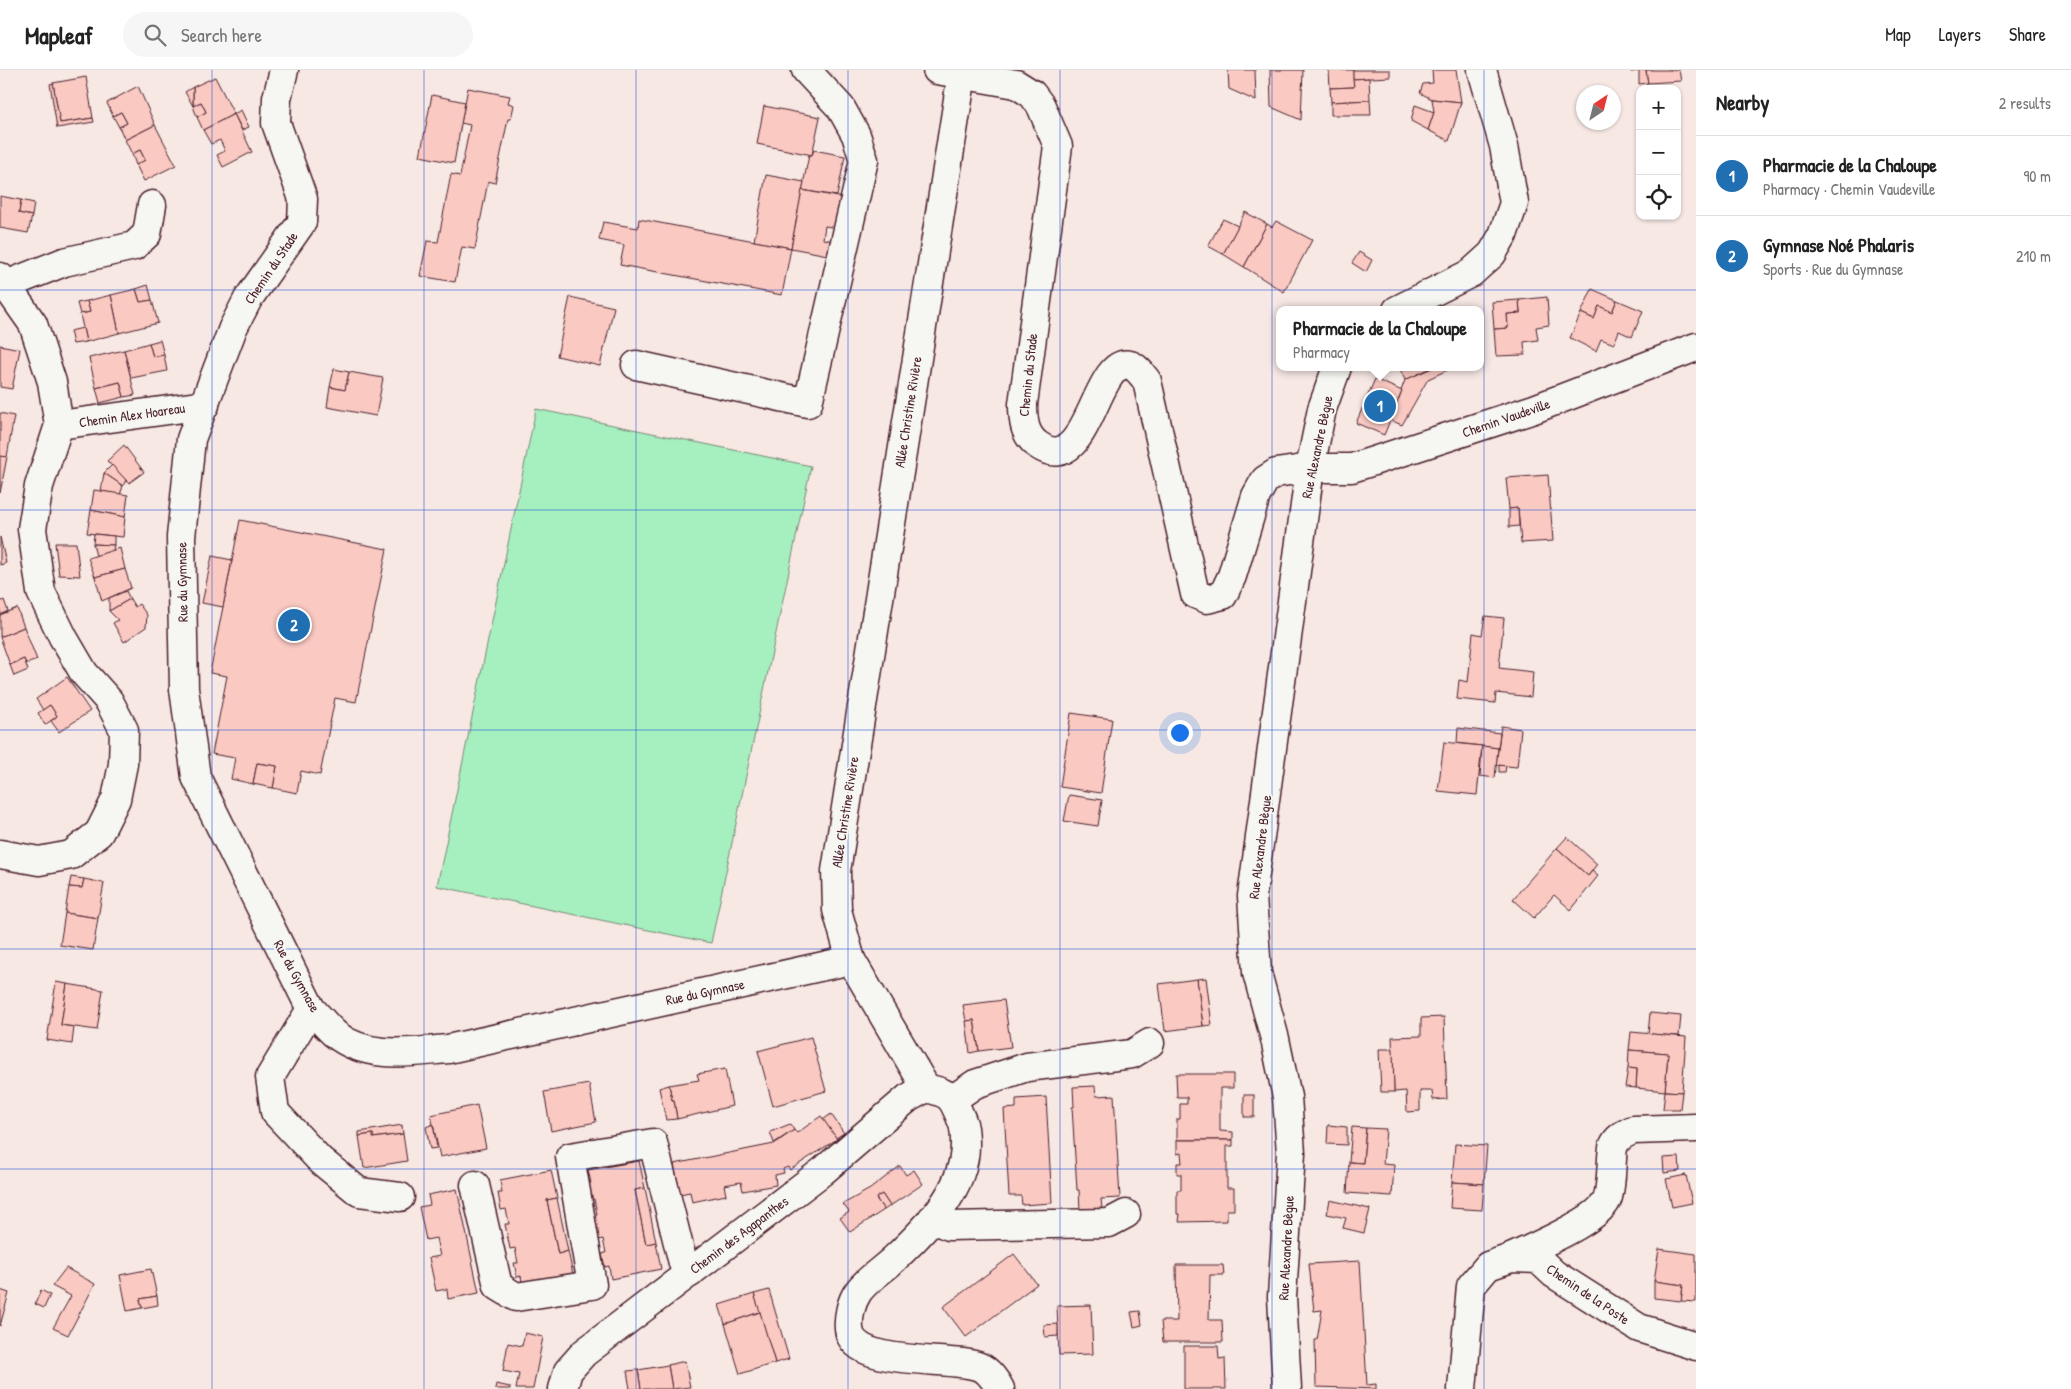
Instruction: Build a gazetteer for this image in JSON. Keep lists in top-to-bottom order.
{
  "streets": {
    "street": [
      "Chemin du Stade",
      "Allée Christine Rivière",
      "Chemin Alex Hoareau",
      "Chemin Vaudeville",
      "Rue Alexandre Bègue",
      "Rue du Gymnase",
      "Chemin des Agapanthes",
      "Chemin de la Poste"
    ]
  },
  "crossings": [
    ["Chemin du Stade", "Allée Christine Rivière"],
    ["Chemin du Stade", "Chemin Alex Hoareau"],
    ["Chemin du Stade", "Chemin Vaudeville"],
    ["Chemin du Stade", "Rue Alexandre Bègue"],
    ["Chemin du Stade", "Rue du Gymnase"],
    ["Allée Christine Rivière", "Rue du Gymnase"],
    ["Allée Christine Rivière", "Chemin des Agapanthes"],
    ["Chemin Alex Hoareau", "Rue du Gymnase"],
    ["Chemin Vaudeville", "Rue Alexandre Bègue"]
  ],
  "north": "top right",
  "page": {
    "header": "Mapleaf",
    "search": "Search here",
    "nav": ["Map", "Layers", "Share"],
    "heading": ["Nearby", "2 results"],
    "map_buttons": ["+", "−"],
    "list": [
      {
        "mark": "1",
        "name": "Pharmacie de la Chaloupe",
        "note": "Pharmacy · Chemin Vaudeville",
        "value": "90 m"
      },
      {
        "mark": "2",
        "name": "Gymnase Noé Phalaris",
        "note": "Sports · Rue du Gymnase",
        "value": "210 m"
      }
    ],
    "popup": ["Pharmacie de la Chaloupe", "Pharmacy"],
    "pins": ["1", "2"]
  }
}
